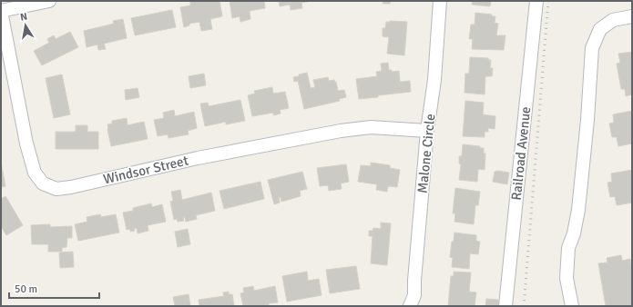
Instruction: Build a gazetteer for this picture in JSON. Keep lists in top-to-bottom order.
{
  "streets": {
    "street": ["Malone Circle", "Railroad Avenue", "Windsor Street"]
  },
  "crossings": [
    ["Malone Circle", "Windsor Street"]
  ],
  "scale_bar": "50 m",
  "north": "top"
}
